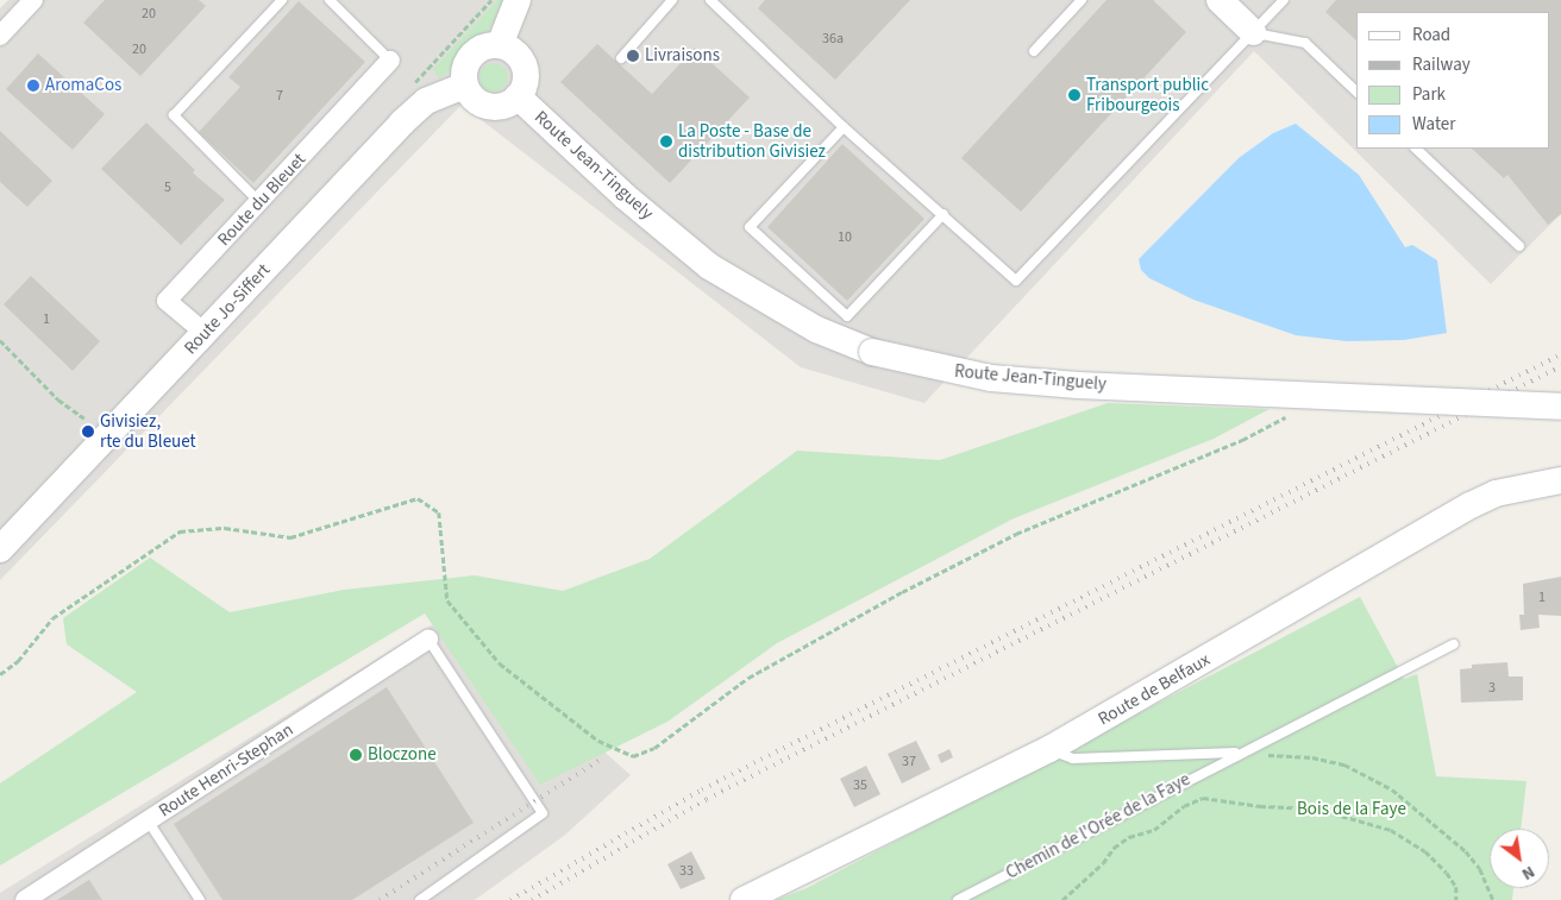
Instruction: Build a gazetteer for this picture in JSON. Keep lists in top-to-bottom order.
{
  "streets": {
    "main road": ["Route Jean-Tinguely", "Route Jo-Siffert", "Route de Belfaux"],
    "street": ["Route du Bleuet", "Route Henri-Stephan"],
    "lane": ["Chemin de l'Orée de la Faye"]
  },
  "crossings": [
    ["Route Jean-Tinguely", "Route Jo-Siffert"],
    ["Route du Bleuet", "Route Jo-Siffert"],
    ["Route de Belfaux", "Chemin de l'Orée de la Faye"]
  ],
  "parks": ["Bois de la Faye"],
  "places": [
    "Livraisons",
    "AromaCos",
    "Transport public Fribourgeois",
    "La Poste - Base de distribution Givisiez",
    "Givisiez, rte du Bleuet",
    "Bloczone"
  ],
  "house_numbers": [
    "20",
    "36a",
    "20",
    "7",
    "5",
    "10",
    "1",
    "1",
    "3",
    "37",
    "35",
    "33"
  ],
  "legend": [
    "Road",
    "Railway",
    "Park",
    "Water"
  ],
  "north": "bottom right"
}
